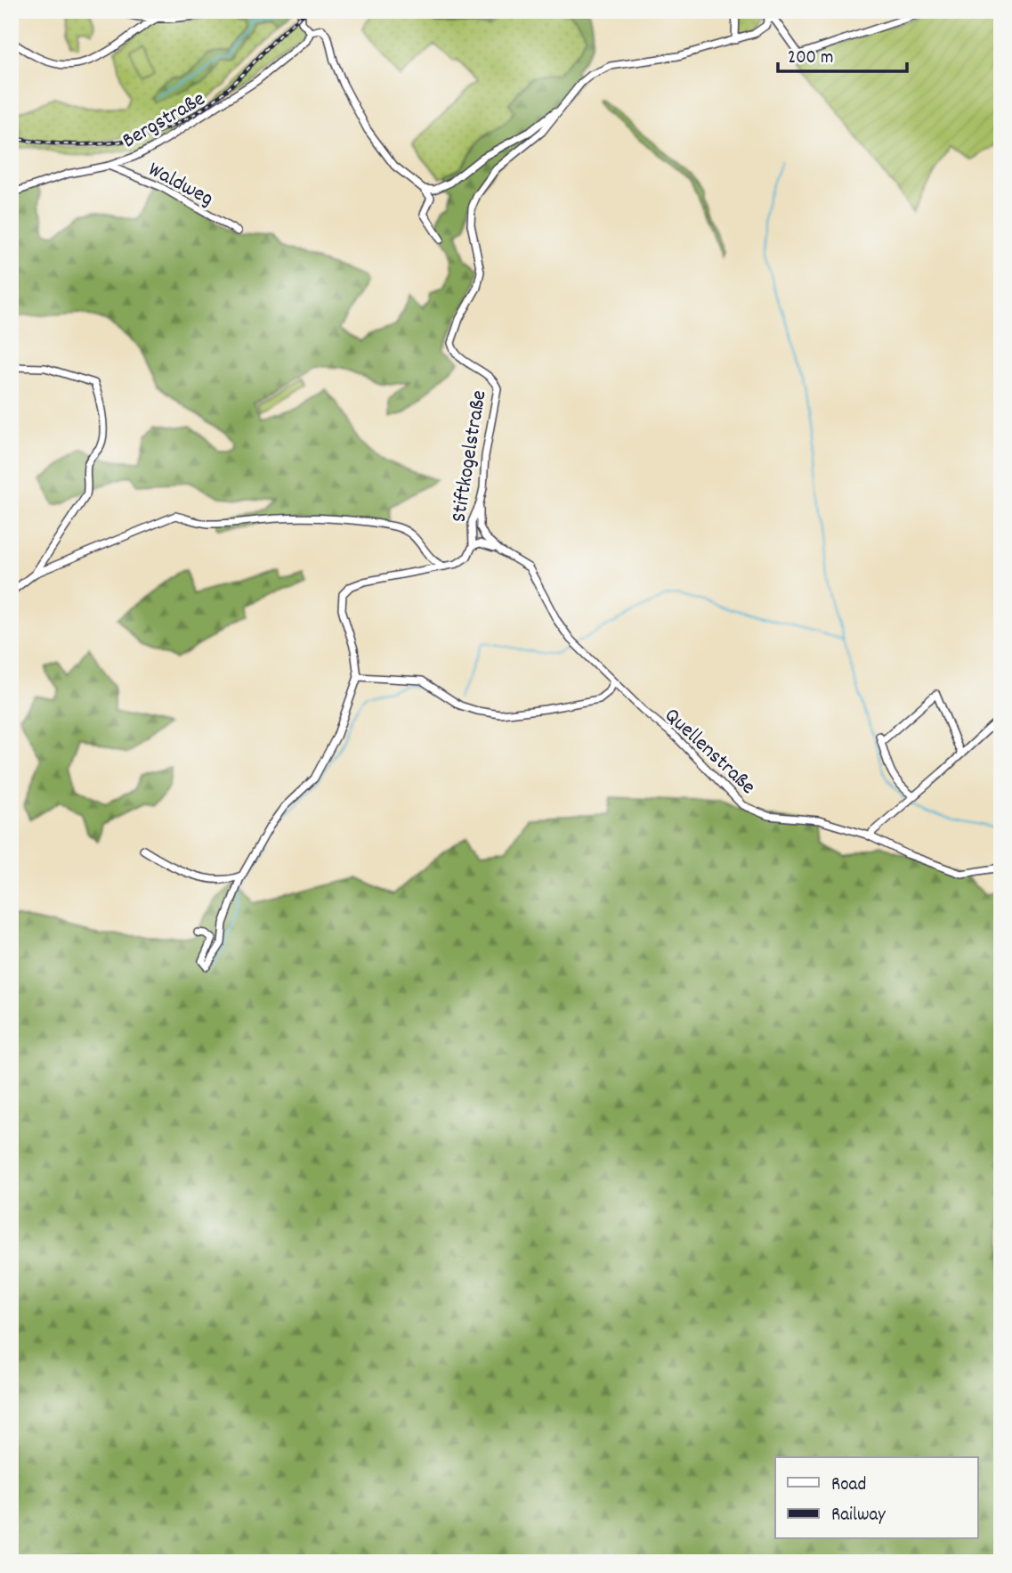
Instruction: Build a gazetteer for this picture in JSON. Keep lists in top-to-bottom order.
{
  "streets": {
    "street": [
      "Bergstraße",
      "Waldweg",
      "Stiftkogelstraße",
      "Quellenstraße"
    ]
  },
  "crossings": [
    ["Bergstraße", "Waldweg"],
    ["Stiftkogelstraße", "Quellenstraße"]
  ],
  "legend": ["Road", "Railway"],
  "scale_bar": "200 m"
}
